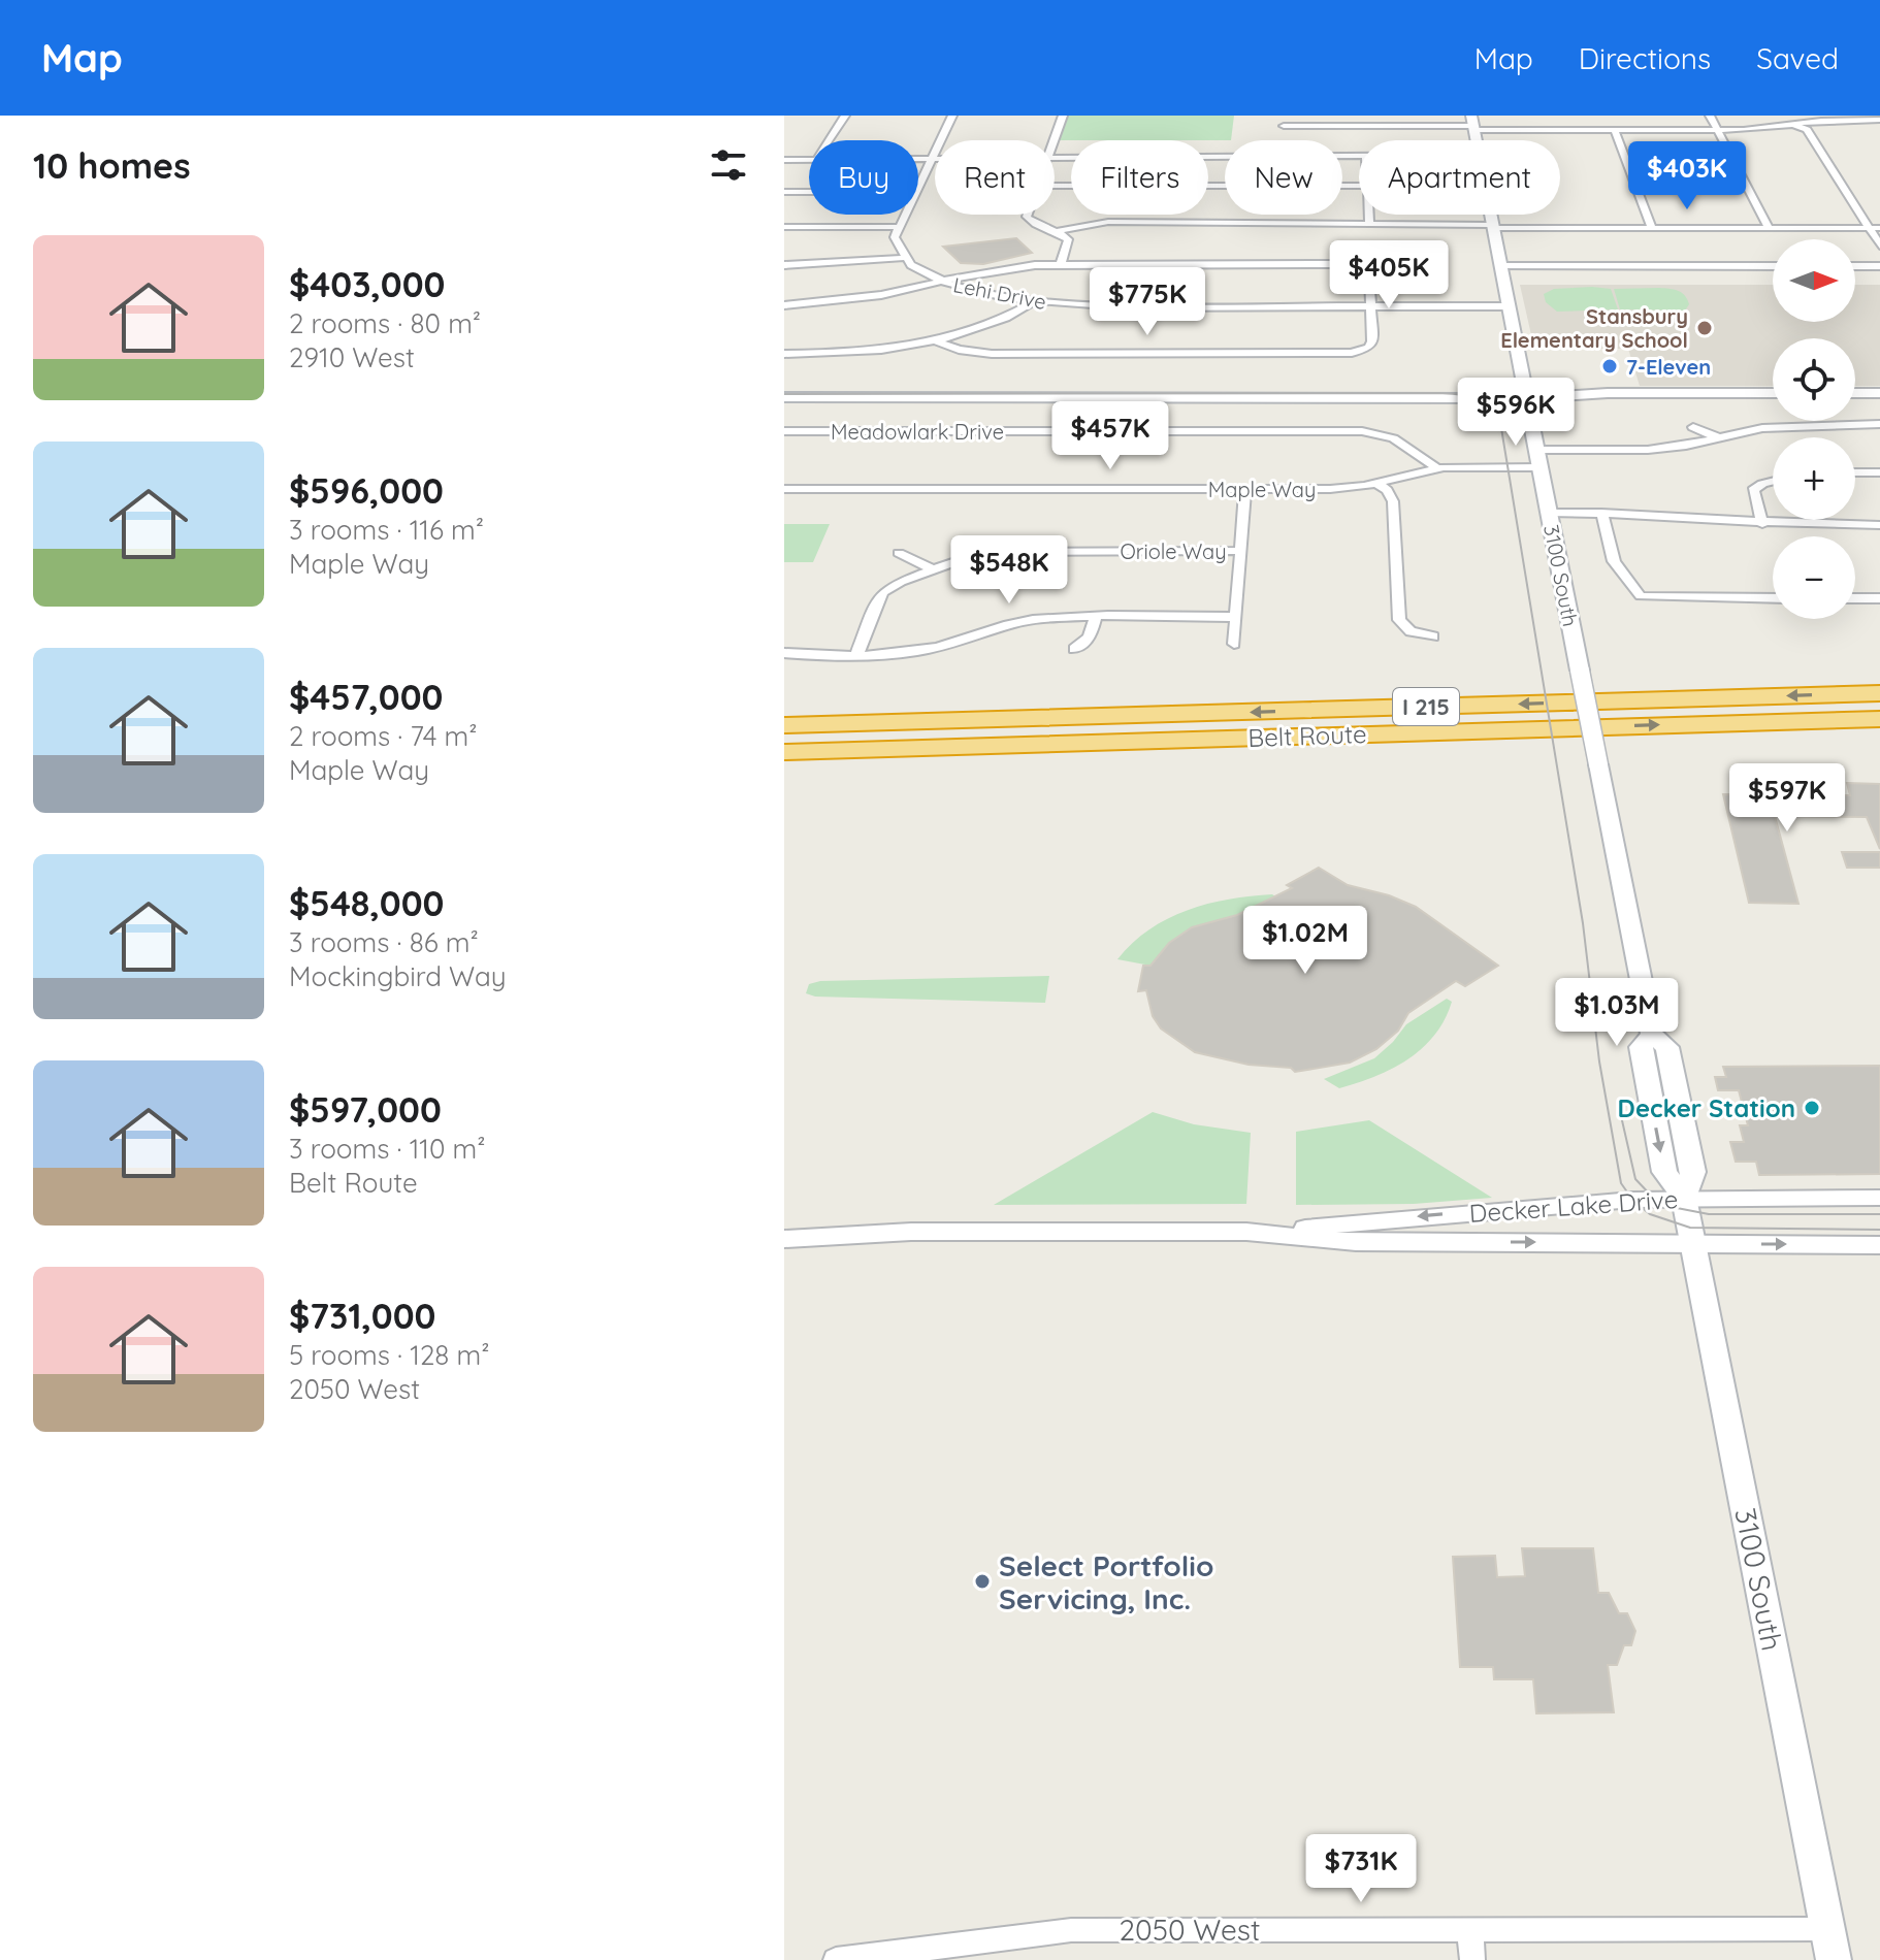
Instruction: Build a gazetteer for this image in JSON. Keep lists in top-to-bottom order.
{
  "streets": {
    "highway": ["I 215", "Belt Route"],
    "main road": ["3100 South"],
    "street": [
      "Lehi Drive",
      "Meadowlark Drive",
      "Maple Way",
      "Oriole Way",
      "Decker Lake Drive",
      "2050 West"
    ]
  },
  "crossings": [
    ["Lehi Drive", "3100 South"],
    ["Meadowlark Drive", "Maple Way"],
    ["Maple Way", "3100 South"],
    ["3100 South", "Decker Lake Drive"],
    ["3100 South", "2050 West"]
  ],
  "places": [
    "Stansbury Elementary School",
    "7-Eleven",
    "Decker Station",
    "Select Portfolio Servicing, Inc."
  ],
  "north": "right",
  "page": {
    "header": "Map",
    "nav": ["Map", "Directions", "Saved"],
    "heading": "10 homes",
    "chip": [
      "Buy",
      "Rent",
      "Filters",
      "New",
      "Apartment"
    ],
    "price": [
      "$403K",
      "$405K",
      "$775K",
      "$596K",
      "$457K",
      "$548K",
      "$597K",
      "$1.02M",
      "$1.03M",
      "$731K"
    ],
    "list": [
      {
        "name": "$403,000",
        "note": "2 rooms · 80 m² · 2910 West"
      },
      {
        "name": "$596,000",
        "note": "3 rooms · 116 m² · Maple Way"
      },
      {
        "name": "$457,000",
        "note": "2 rooms · 74 m² · Maple Way"
      },
      {
        "name": "$548,000",
        "note": "3 rooms · 86 m² · Mockingbird Way"
      },
      {
        "name": "$597,000",
        "note": "3 rooms · 110 m² · Belt Route"
      },
      {
        "name": "$731,000",
        "note": "5 rooms · 128 m² · 2050 West"
      }
    ],
    "map_buttons": ["+", "−"]
  }
}
